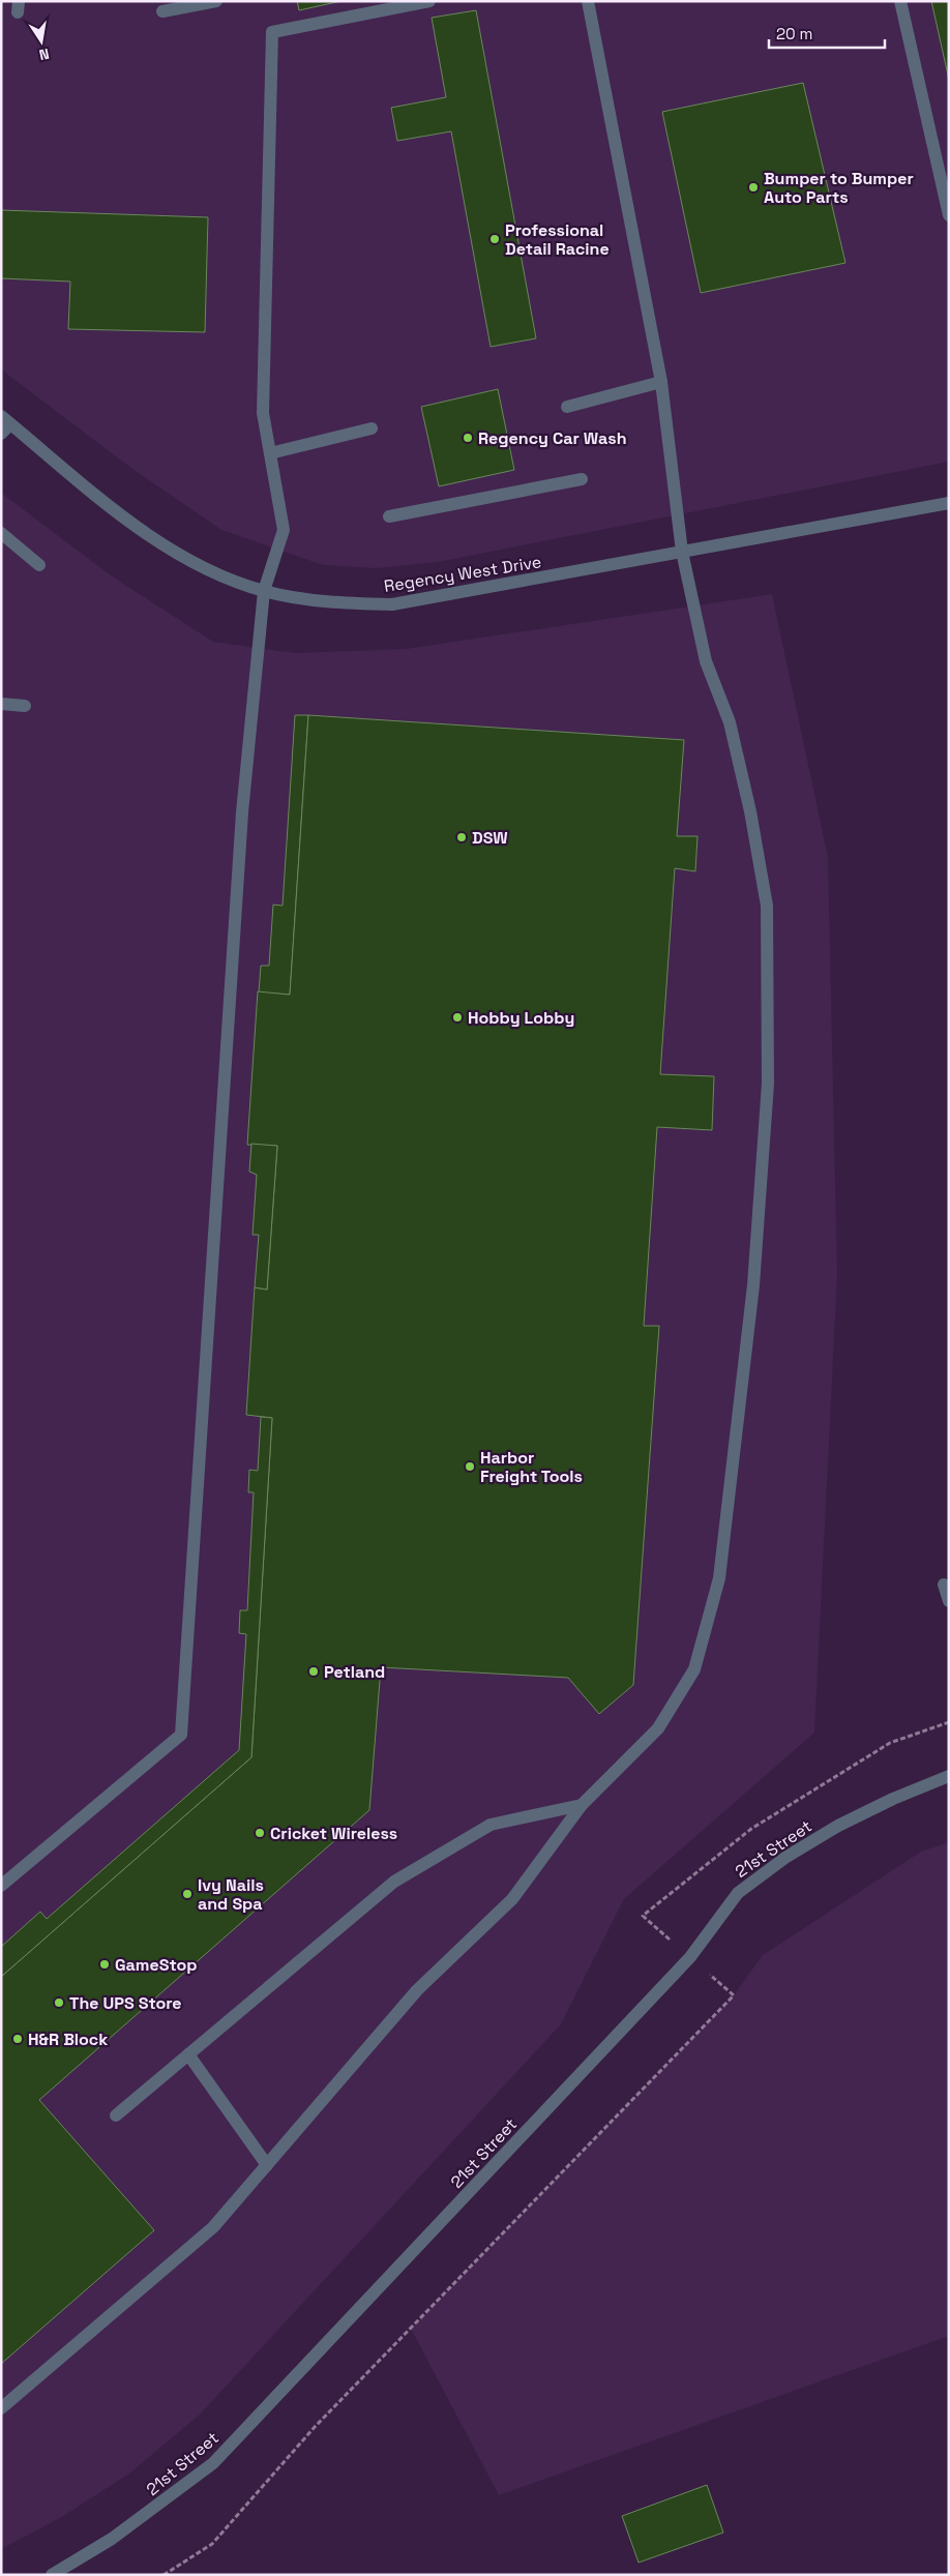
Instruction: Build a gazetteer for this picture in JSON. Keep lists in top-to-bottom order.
{
  "streets": {
    "street": ["Regency West Drive", "21st Street"]
  },
  "places": [
    "Bumper to Bumper Auto Parts",
    "Professional Detail Racine",
    "Regency Car Wash",
    "DSW",
    "Hobby Lobby",
    "Harbor Freight Tools",
    "Petland",
    "Cricket Wireless",
    "Ivy Nails and Spa",
    "GameStop",
    "The UPS Store",
    "H&R Block"
  ],
  "scale_bar": "20 m",
  "north": "bottom"
}
